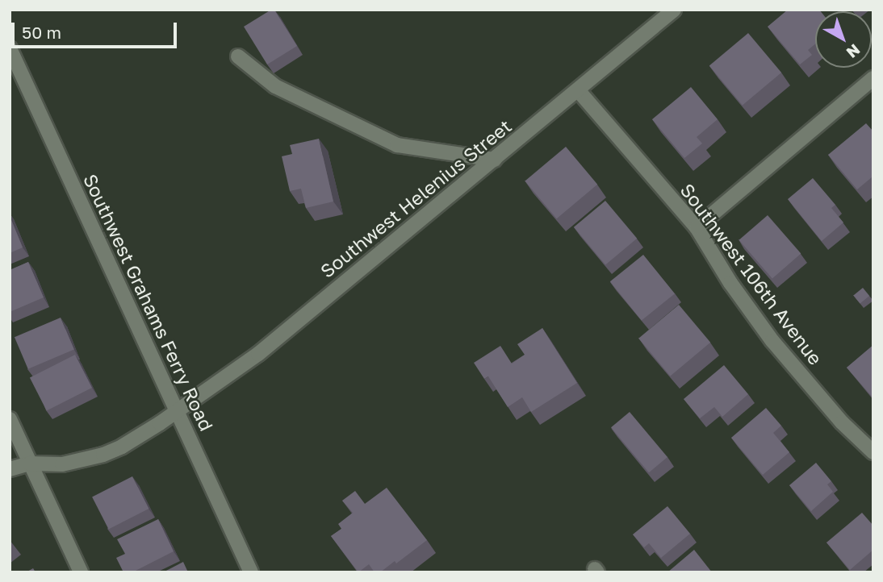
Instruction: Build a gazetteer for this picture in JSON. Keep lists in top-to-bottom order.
{
  "streets": {
    "street": ["Southwest Helenius Street", "Southwest 106th Avenue", "Southwest Grahams Ferry Road"]
  },
  "crossings": [
    ["Southwest Helenius Street", "Southwest 106th Avenue"],
    ["Southwest Helenius Street", "Southwest Grahams Ferry Road"]
  ],
  "scale_bar": "50 m",
  "north": "bottom right"
}
